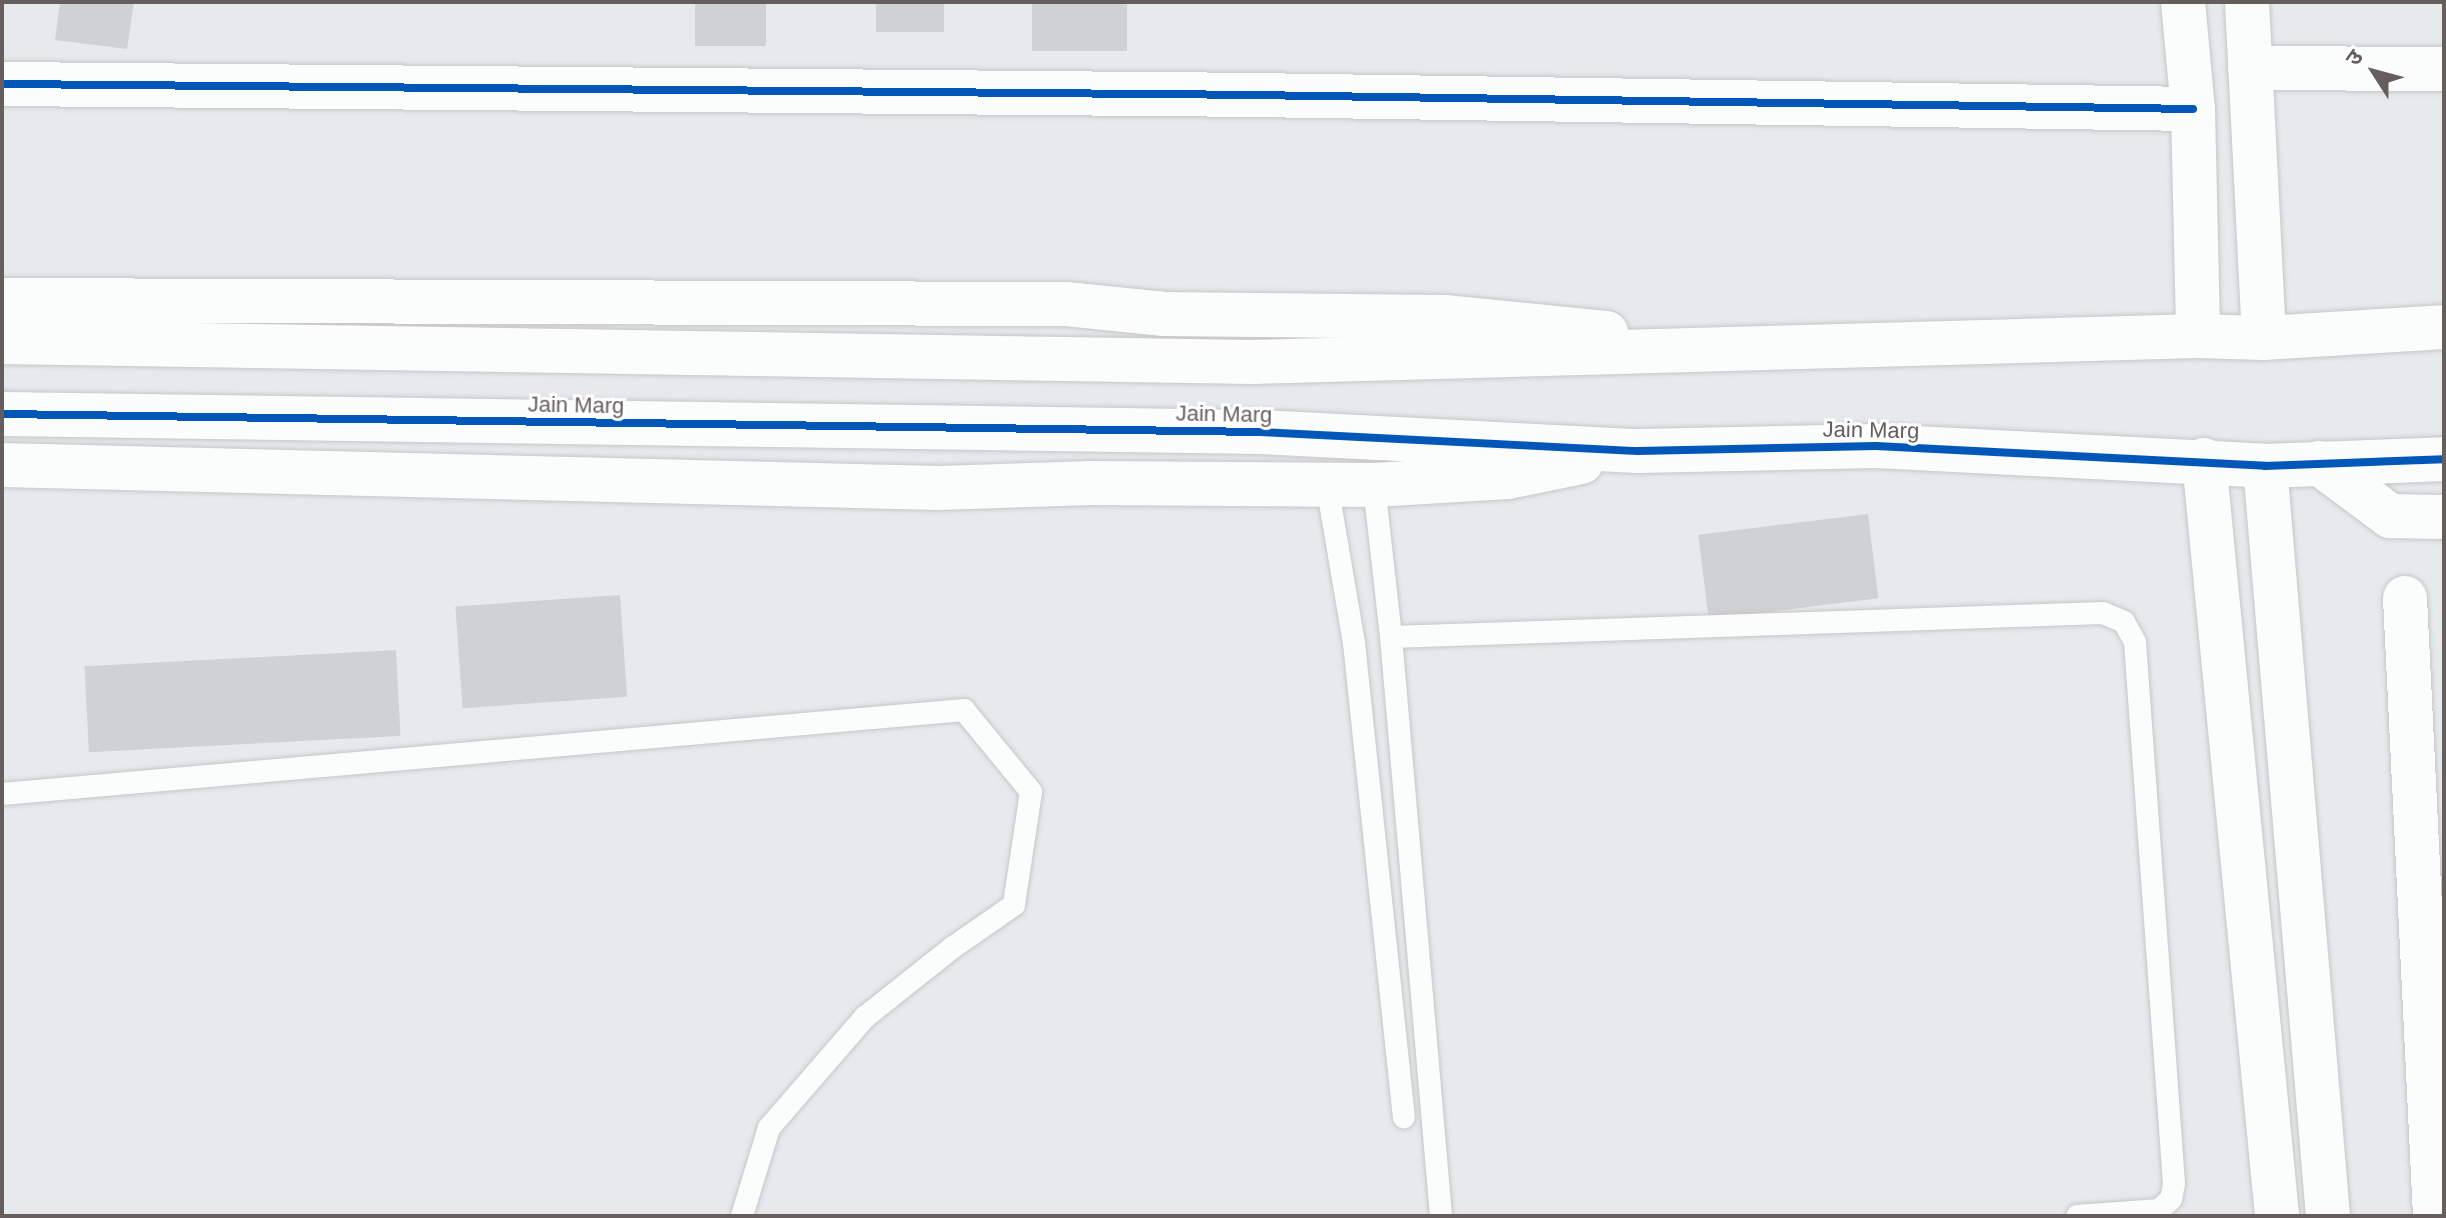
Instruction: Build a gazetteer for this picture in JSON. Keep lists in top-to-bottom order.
{
  "streets": {
    "street": ["Jain Marg"]
  },
  "north": "top left"
}
